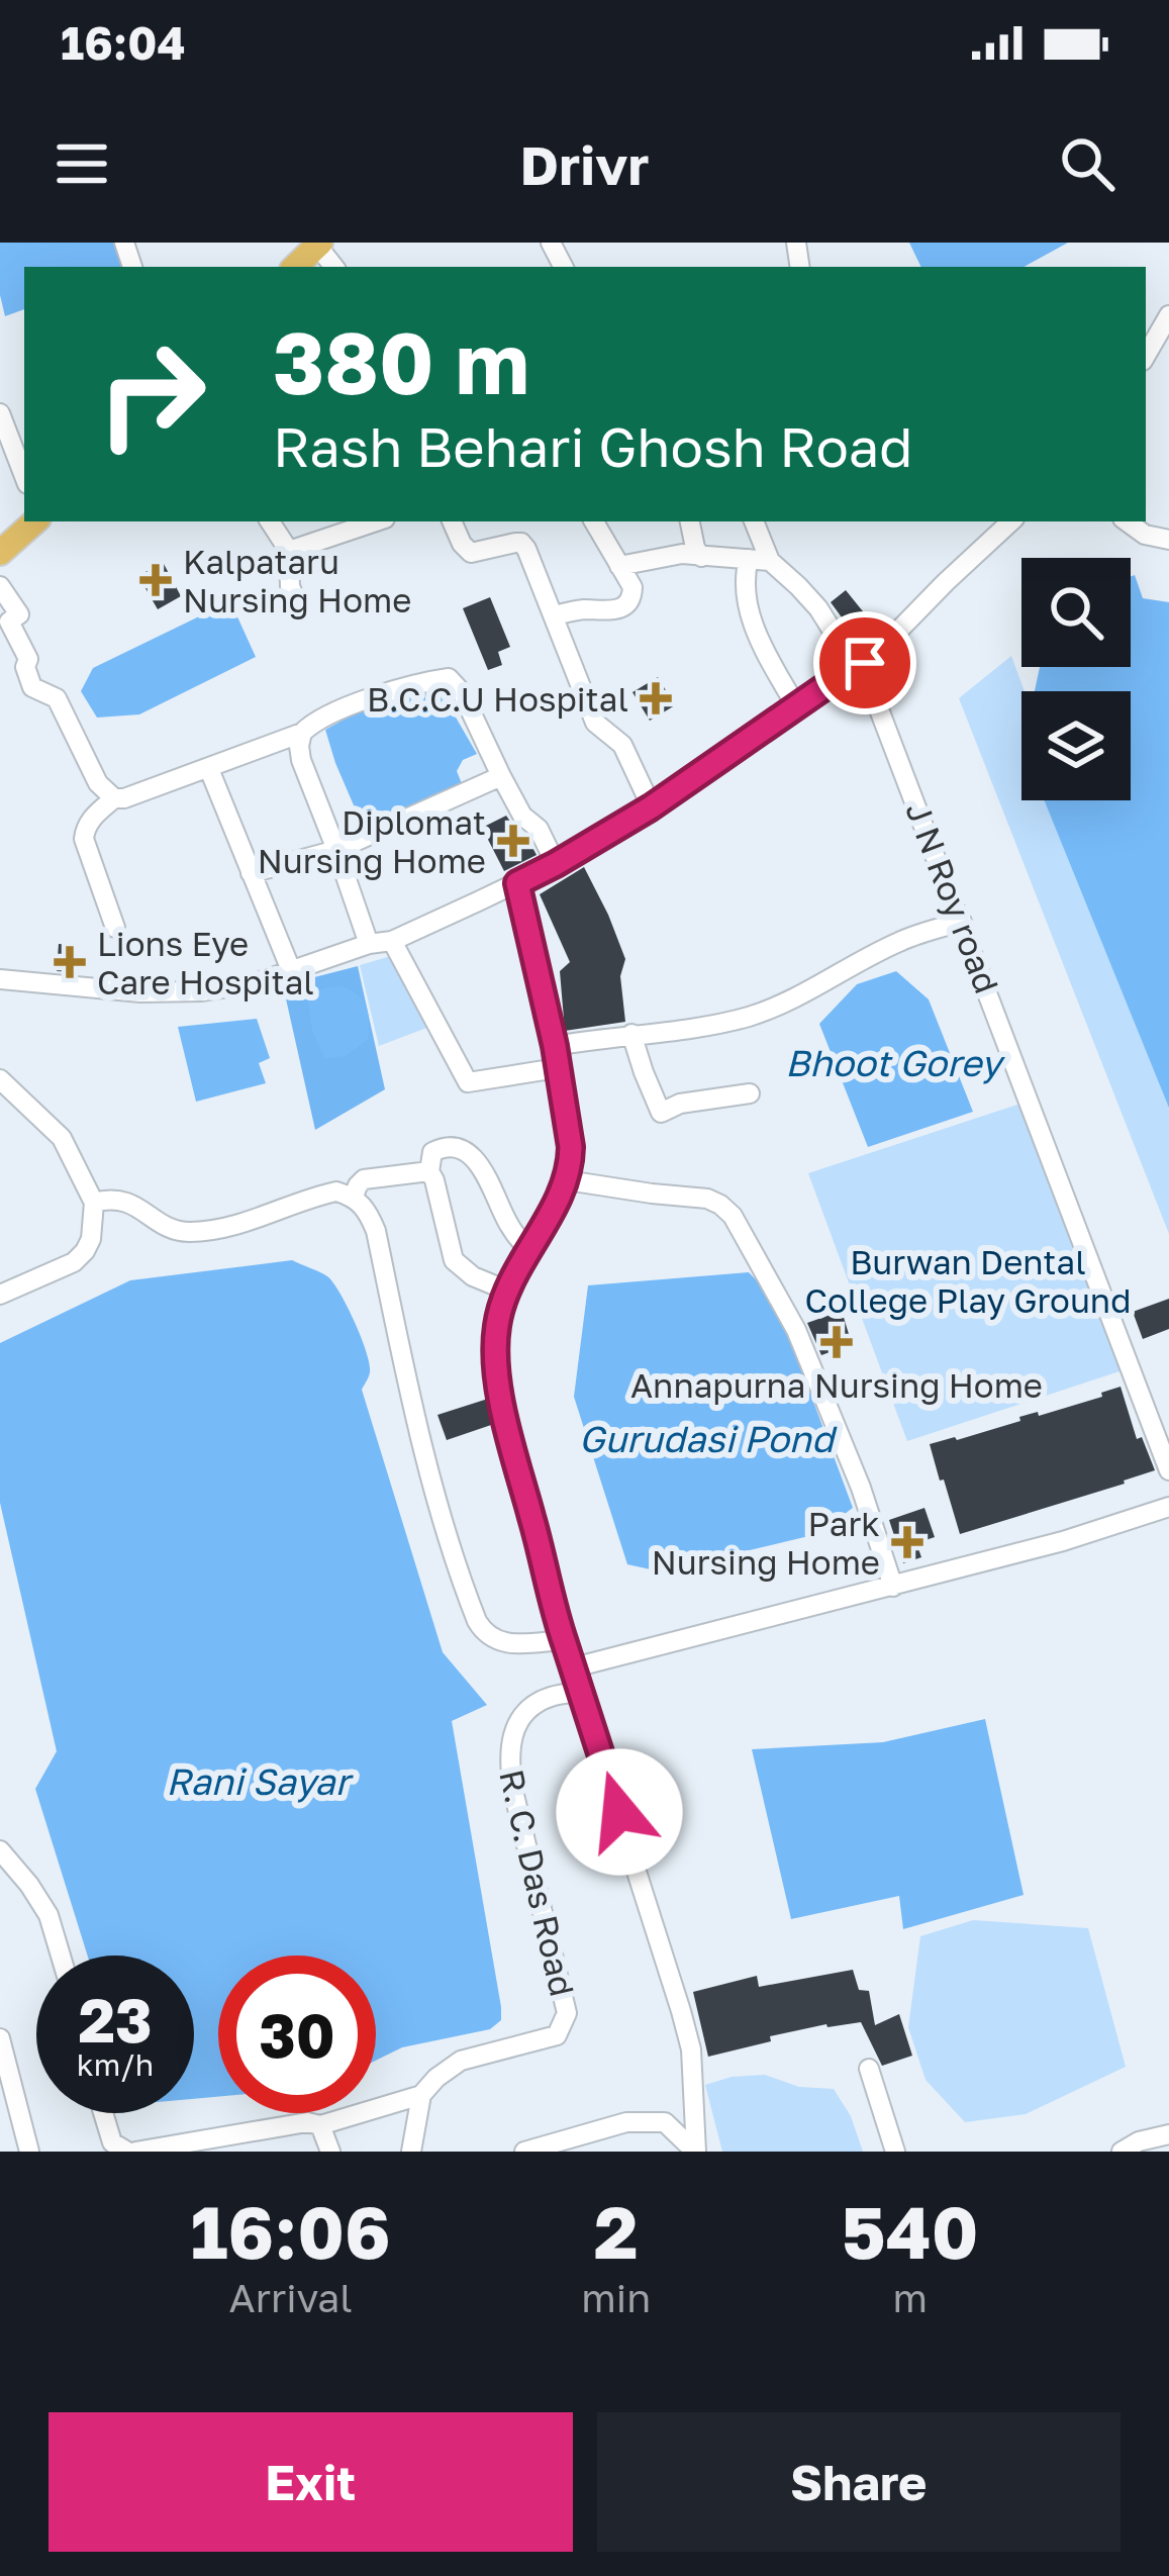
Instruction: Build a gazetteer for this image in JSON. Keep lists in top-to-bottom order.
{
  "streets": {
    "street": ["J N Roy road", "R. C. Das Road"]
  },
  "water": ["Bhoot Gorey", "Gurudasi Pond", "Rani Sayar"],
  "parks": ["Burwan Dental College Play Ground"],
  "places": {
    "health": [
      "Kalpataru Nursing Home",
      "B.C.C.U Hospital",
      "Diplomat Nursing Home",
      "Lions Eye Care Hospital",
      "Annapurna Nursing Home",
      "Park Nursing Home"
    ]
  },
  "page": {
    "status": "16:04",
    "header": "Drivr",
    "turn": ["380 m", "Rash Behari Ghosh Road"],
    "speed": "23 km/h",
    "limit": "30",
    "eta": [
      "16:06",
      "Arrival",
      "2",
      "min",
      "540",
      "m"
    ],
    "buttons": ["Exit", "Share"]
  }
}
